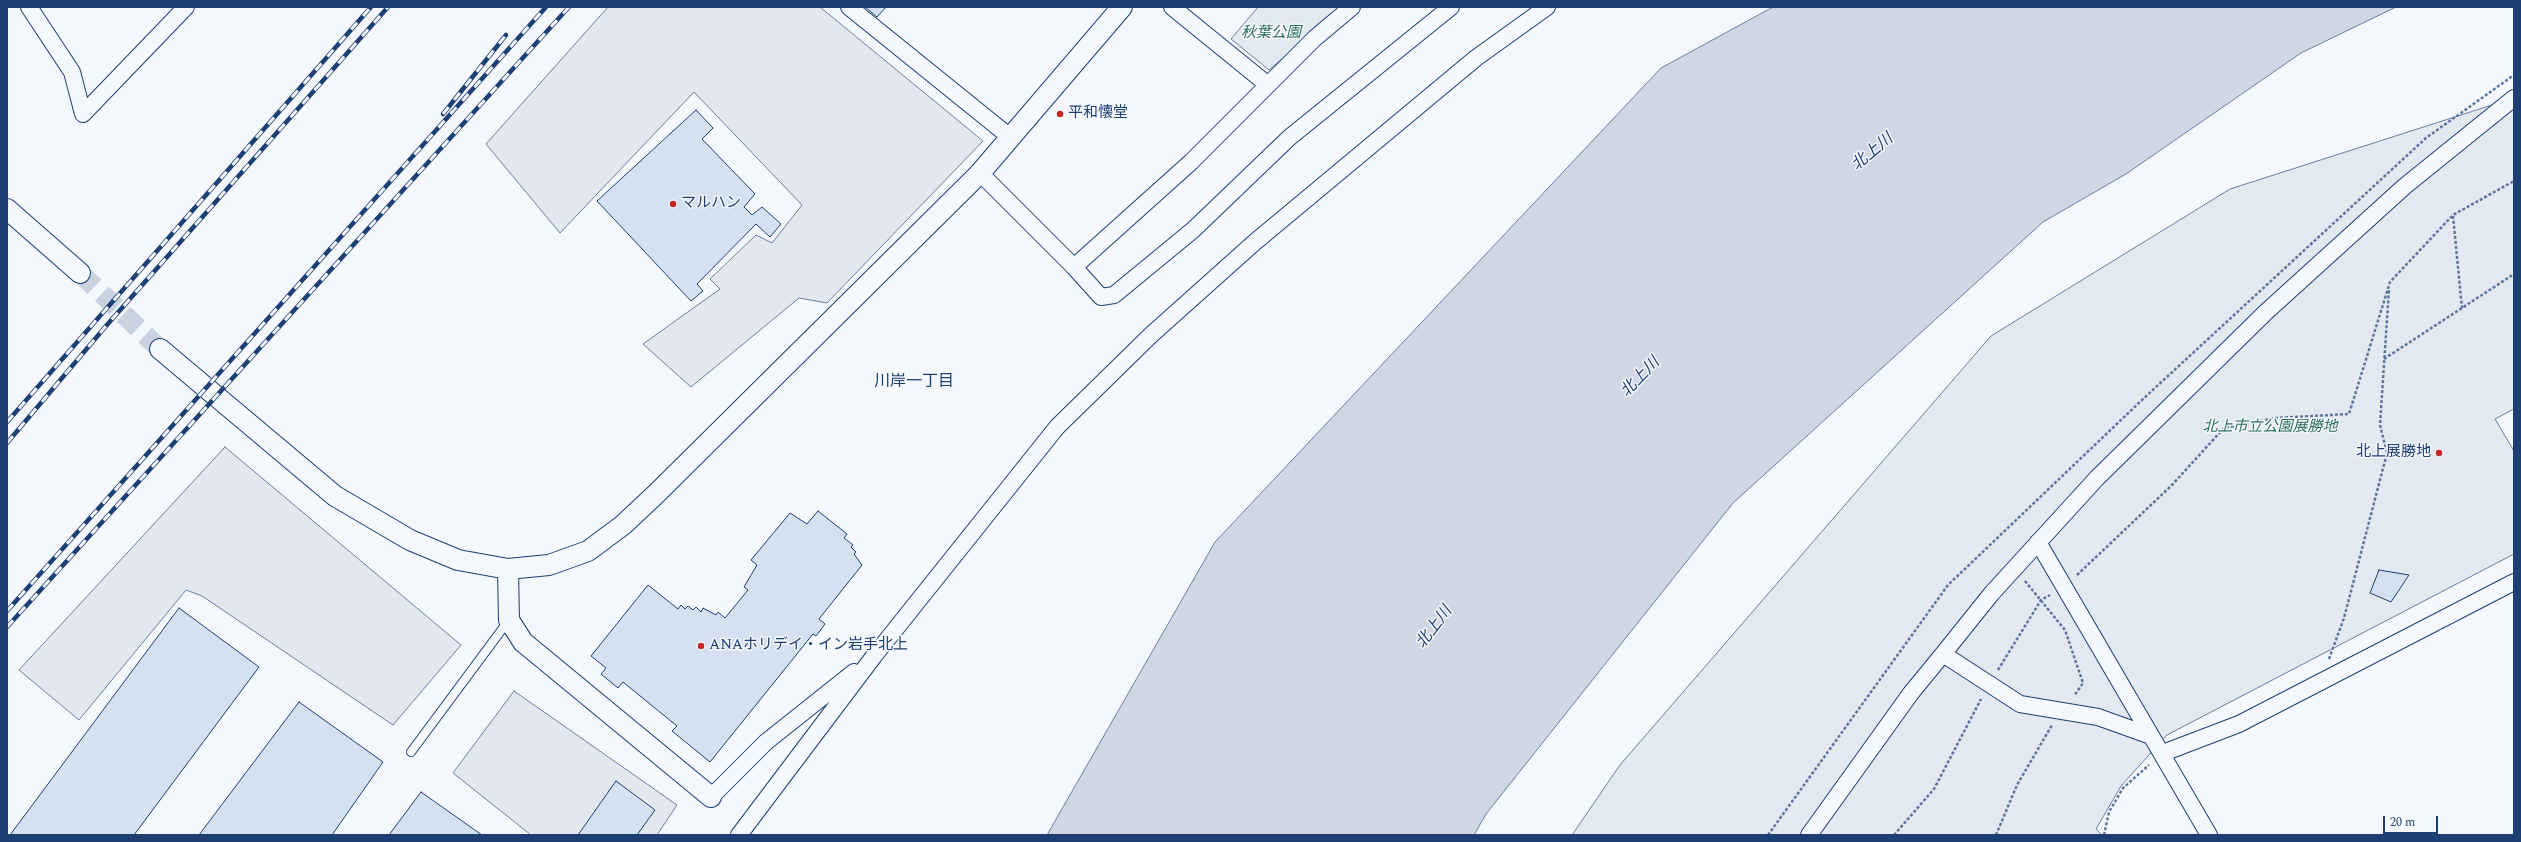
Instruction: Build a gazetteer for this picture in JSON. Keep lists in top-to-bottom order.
{
  "districts": ["川岸一丁目"],
  "water": ["北上川"],
  "parks": ["秋葉公園", "北上市立公園展勝地"],
  "places": [
    "平和懐堂",
    "マルハン",
    "北上展勝地",
    "ANAホリデイ・イン岩手北上"
  ],
  "scale_bar": "20 m"
}
